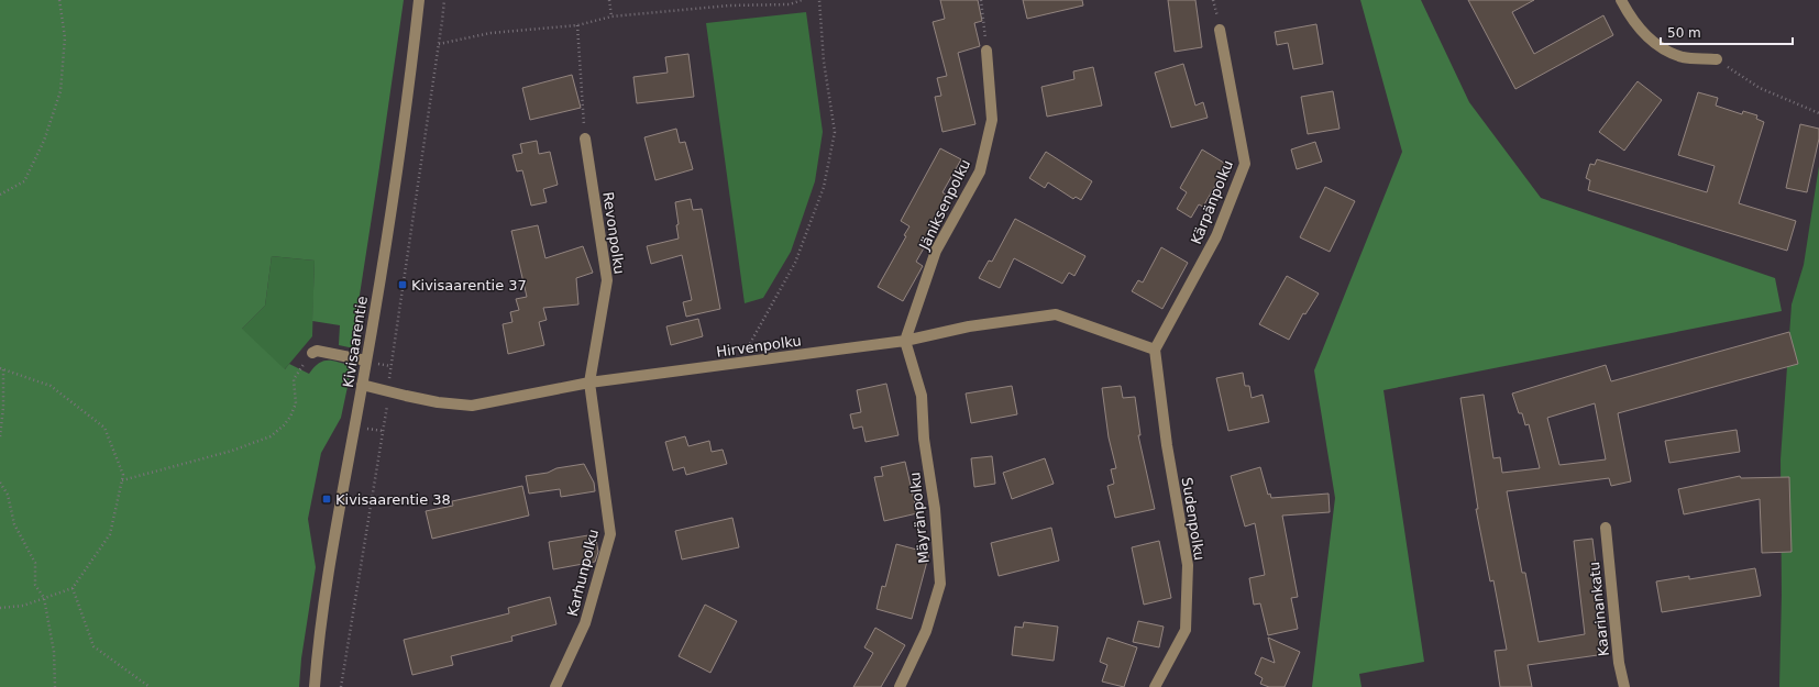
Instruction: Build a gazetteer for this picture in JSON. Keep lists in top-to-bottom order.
{
  "streets": {
    "street": [
      "Kärpänpolku",
      "Jäniksenpolku",
      "Revonpolku",
      "Kivisaarentie",
      "Hirvenpolku",
      "Mäyränpolku",
      "Sudenpolku",
      "Karhunpolku",
      "Kaarinankatu"
    ]
  },
  "crossings": [
    ["Kärpänpolku", "Hirvenpolku"],
    ["Kärpänpolku", "Sudenpolku"],
    ["Jäniksenpolku", "Hirvenpolku"],
    ["Jäniksenpolku", "Mäyränpolku"],
    ["Revonpolku", "Hirvenpolku"],
    ["Revonpolku", "Karhunpolku"],
    ["Kivisaarentie", "Hirvenpolku"],
    ["Hirvenpolku", "Mäyränpolku"],
    ["Hirvenpolku", "Sudenpolku"],
    ["Hirvenpolku", "Karhunpolku"]
  ],
  "places": {
    "transit": ["Kivisaarentie 37", "Kivisaarentie 38"]
  },
  "scale_bar": "50 m"
}
